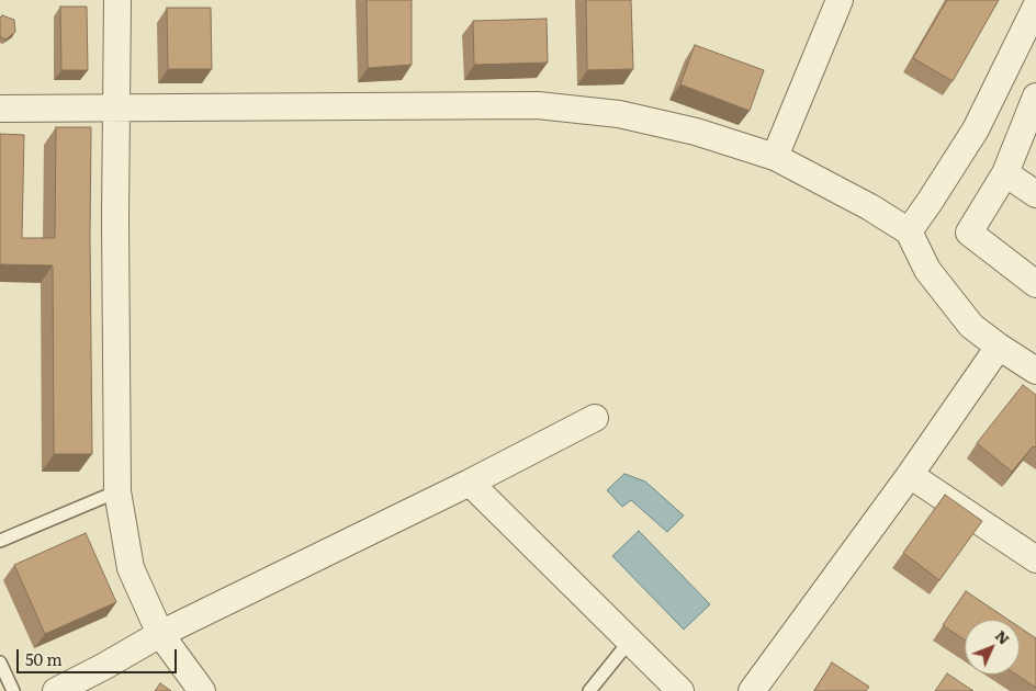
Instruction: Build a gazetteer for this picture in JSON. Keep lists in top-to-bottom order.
{
  "scale_bar": "50 m",
  "north": "top right"
}
